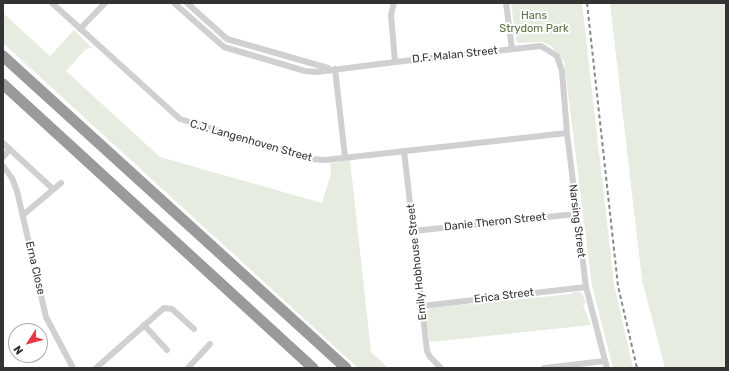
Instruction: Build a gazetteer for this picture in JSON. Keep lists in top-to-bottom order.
{
  "streets": {
    "street": [
      "D.F. Malan Street",
      "C.J. Langenhoven Street",
      "Narsing Street",
      "Danie Theron Street",
      "Emily Hobhouse Street",
      "Erna Close",
      "Erica Street"
    ]
  },
  "crossings": [
    ["D.F. Malan Street", "Narsing Street"],
    ["C.J. Langenhoven Street", "Narsing Street"],
    ["C.J. Langenhoven Street", "Emily Hobhouse Street"],
    ["Narsing Street", "Danie Theron Street"],
    ["Narsing Street", "Erica Street"],
    ["Danie Theron Street", "Emily Hobhouse Street"],
    ["Emily Hobhouse Street", "Erica Street"]
  ],
  "parks": ["Hans Strydom Park"],
  "north": "bottom left"
}
